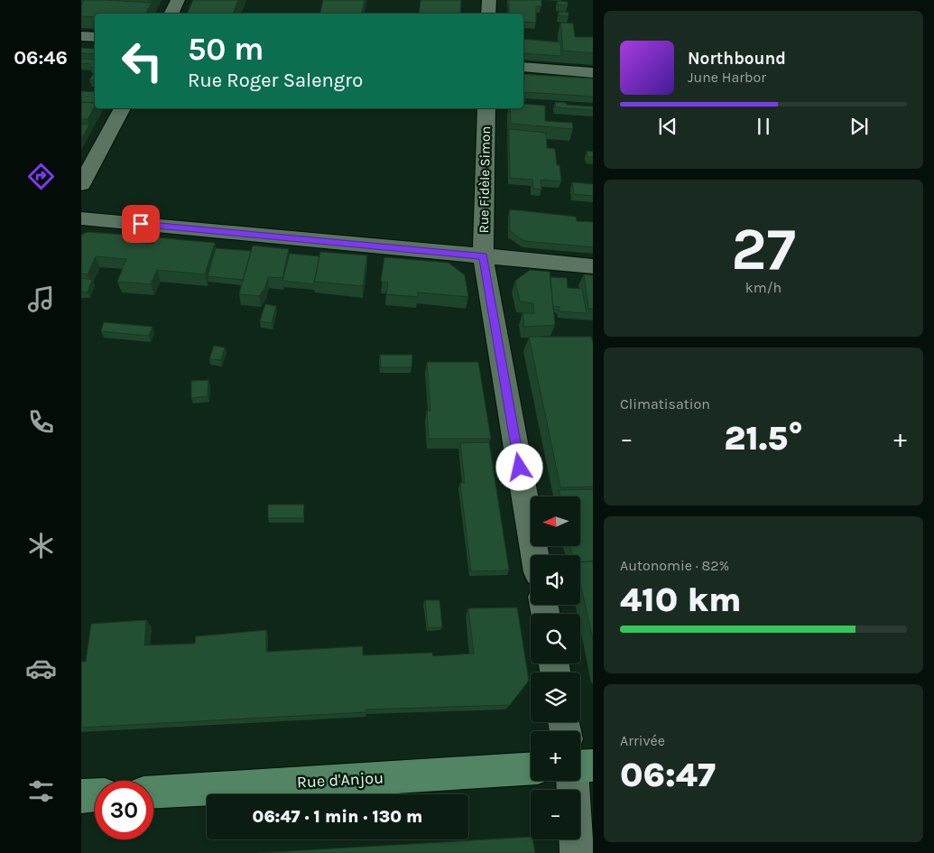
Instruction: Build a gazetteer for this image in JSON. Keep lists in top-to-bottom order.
{
  "streets": {
    "street": ["Rue Fidèle Simon", "Rue d'Anjou"]
  },
  "north": "left",
  "page": {
    "tabs": "06:46",
    "turn": ["50 m", "Rue Roger Salengro"],
    "song": ["Northbound", "June Harbor"],
    "tile": [
      ["27", "km/h"],
      "Climatisation",
      ["Autonomie · 82%", "410 km"],
      ["Arrivée", "06:47"]
    ],
    "heat": ["−", "21.5°", "+"],
    "map_buttons": ["+", "−"],
    "limit": "30",
    "trip": "06:47 · 1 min · 130 m"
  }
}
